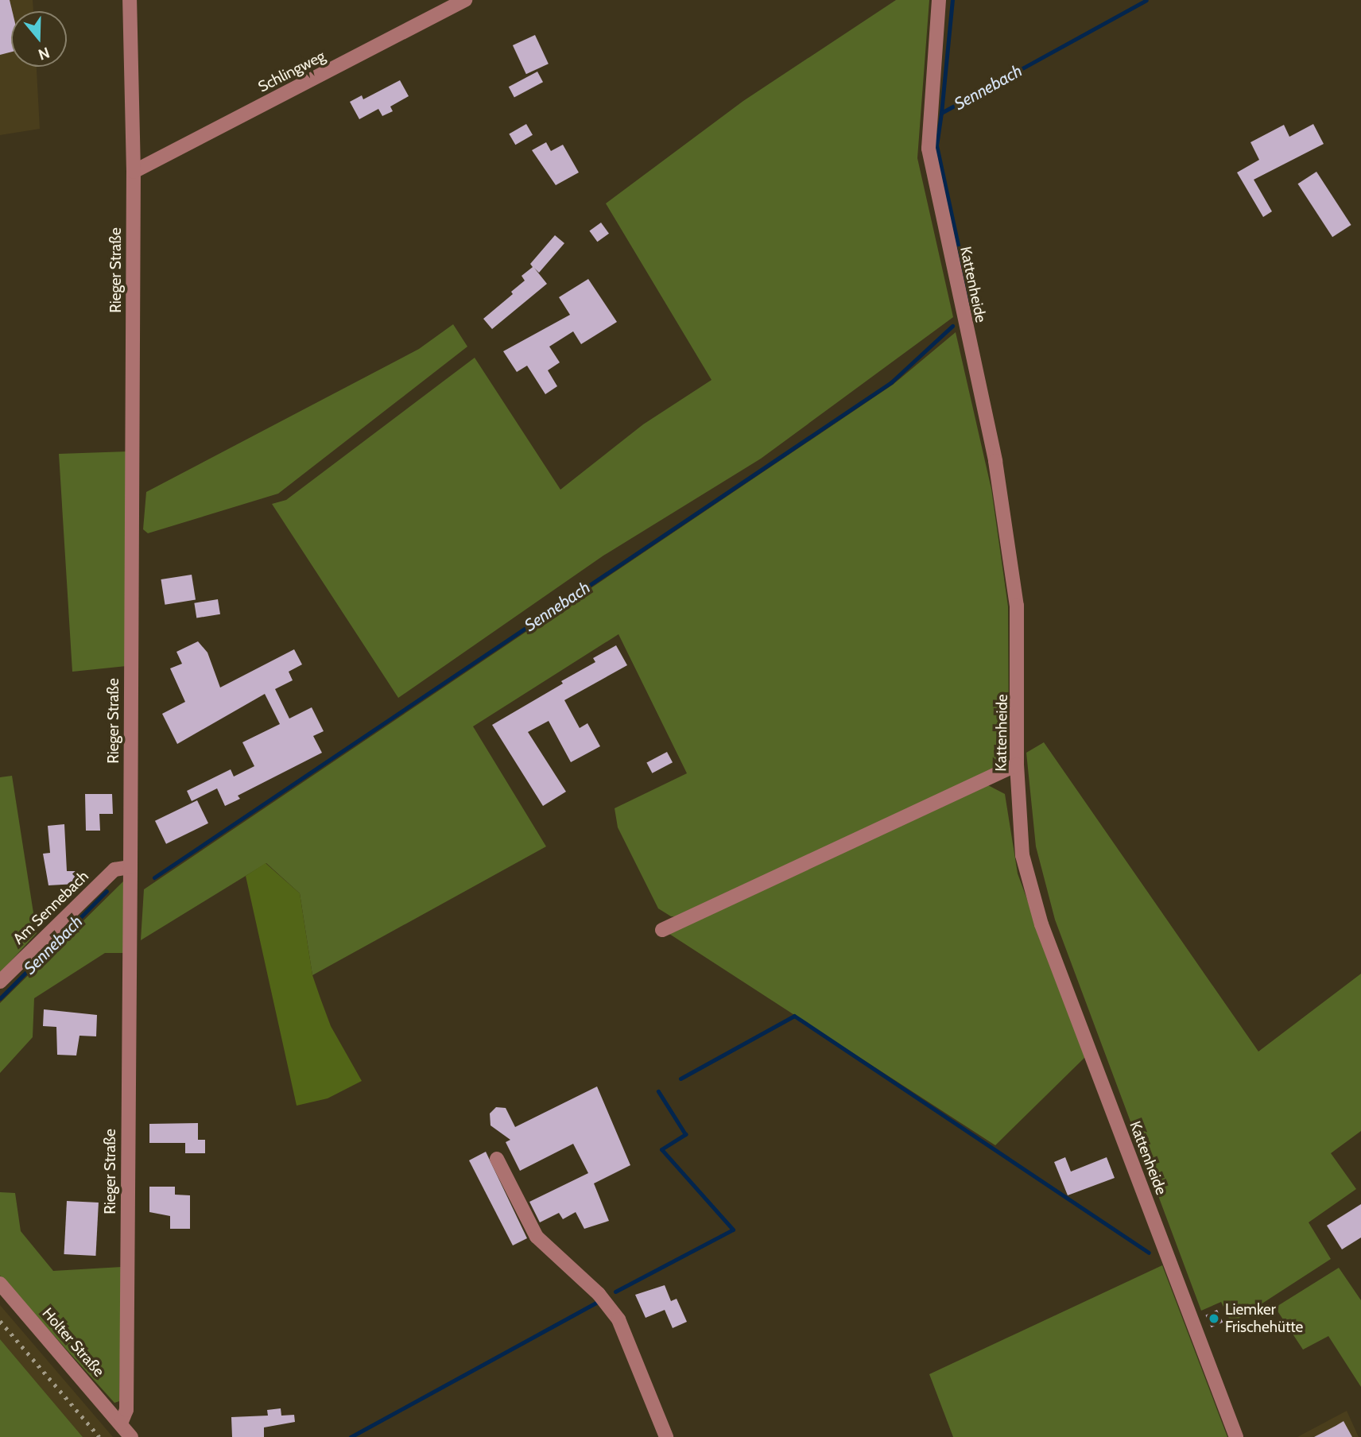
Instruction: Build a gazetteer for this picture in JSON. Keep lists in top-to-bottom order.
{
  "streets": {
    "street": [
      "Schlingweg",
      "Rieger Straße",
      "Kattenheide",
      "Am Sennebach",
      "Holter Straße"
    ]
  },
  "crossings": [
    ["Schlingweg", "Rieger Straße"],
    ["Rieger Straße", "Am Sennebach"],
    ["Rieger Straße", "Holter Straße"]
  ],
  "water": ["Sennebach"],
  "places": ["Liemker Frischehütte"],
  "north": "bottom"
}
